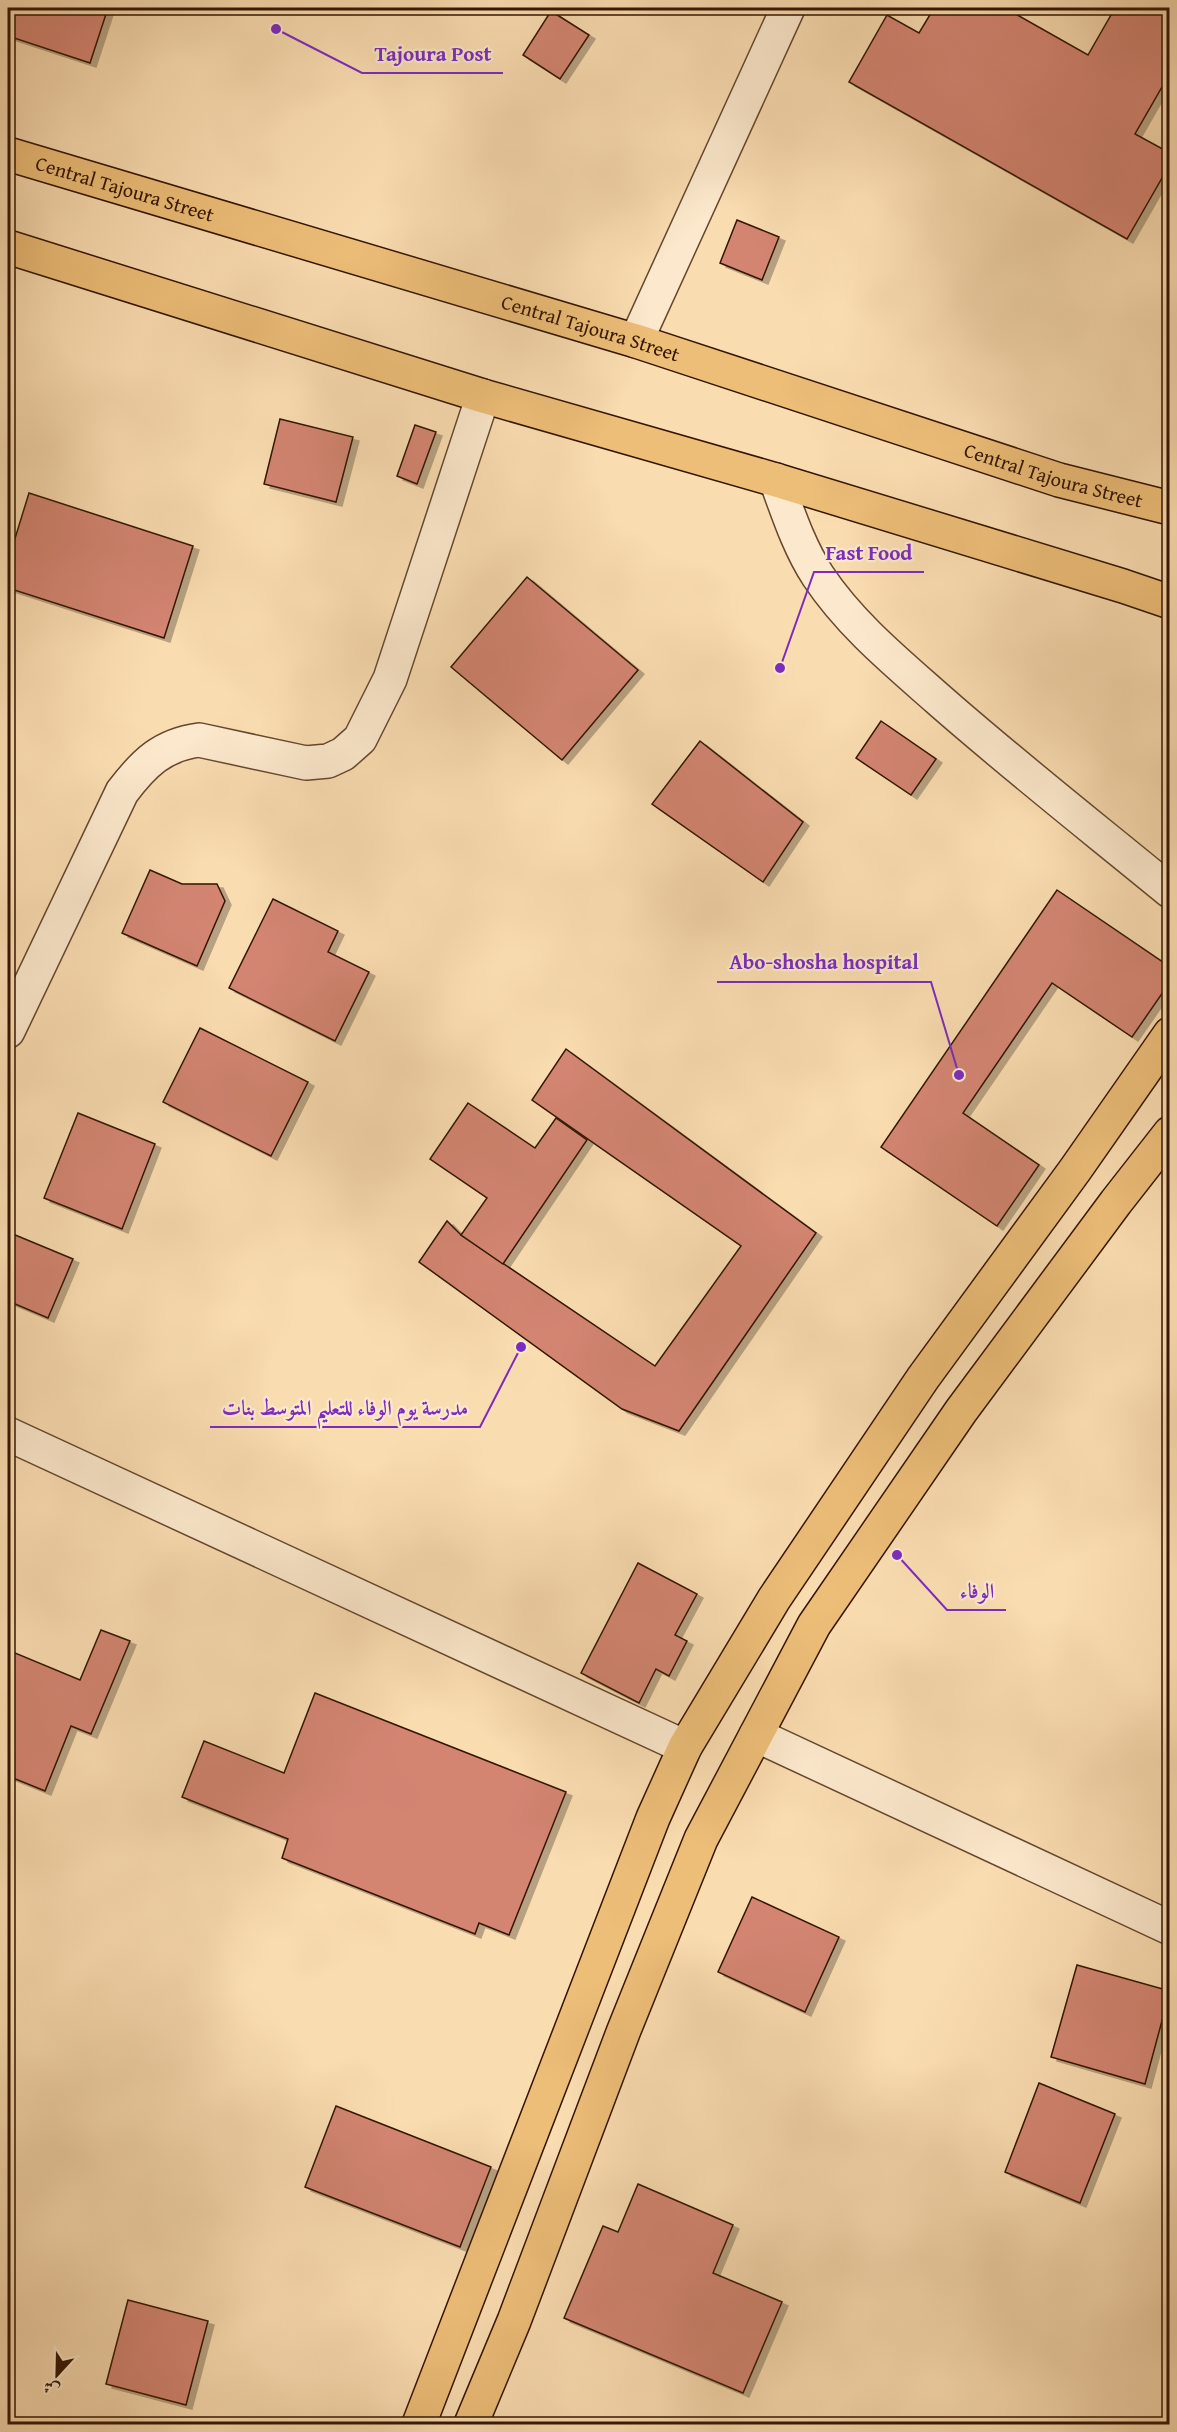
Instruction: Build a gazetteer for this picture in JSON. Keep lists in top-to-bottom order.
{
  "streets": {
    "main road": ["Central Tajoura Street"]
  },
  "places": [
    "Tajoura Post",
    "Fast Food",
    "Abo-shosha hospital",
    "مدرسة يوم الوفاء للتعليم المتوسط بنات",
    "الوفاء"
  ],
  "north": "bottom"
}
